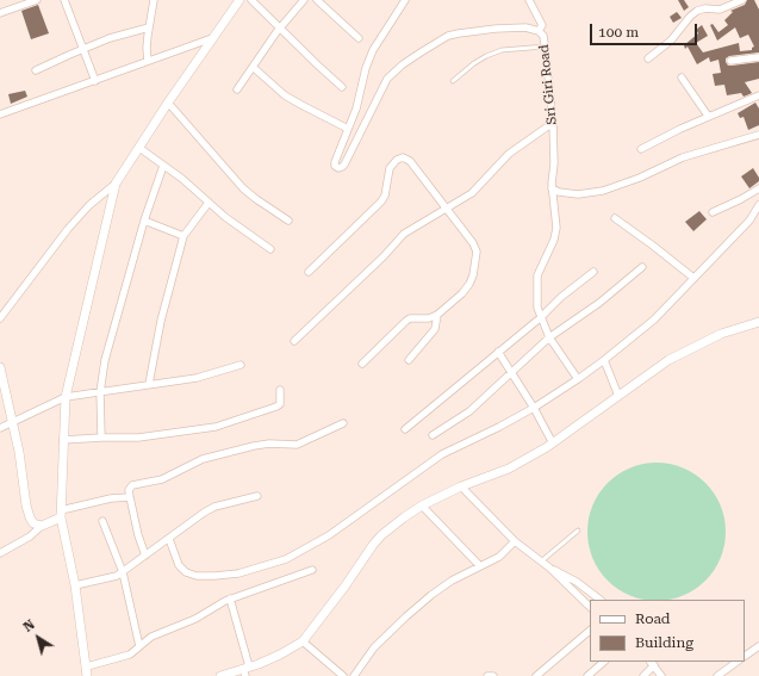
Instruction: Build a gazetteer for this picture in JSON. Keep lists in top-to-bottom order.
{
  "streets": {
    "street": ["Sri Giri Road"]
  },
  "legend": ["Road", "Building"],
  "scale_bar": "100 m",
  "north": "top left"
}
